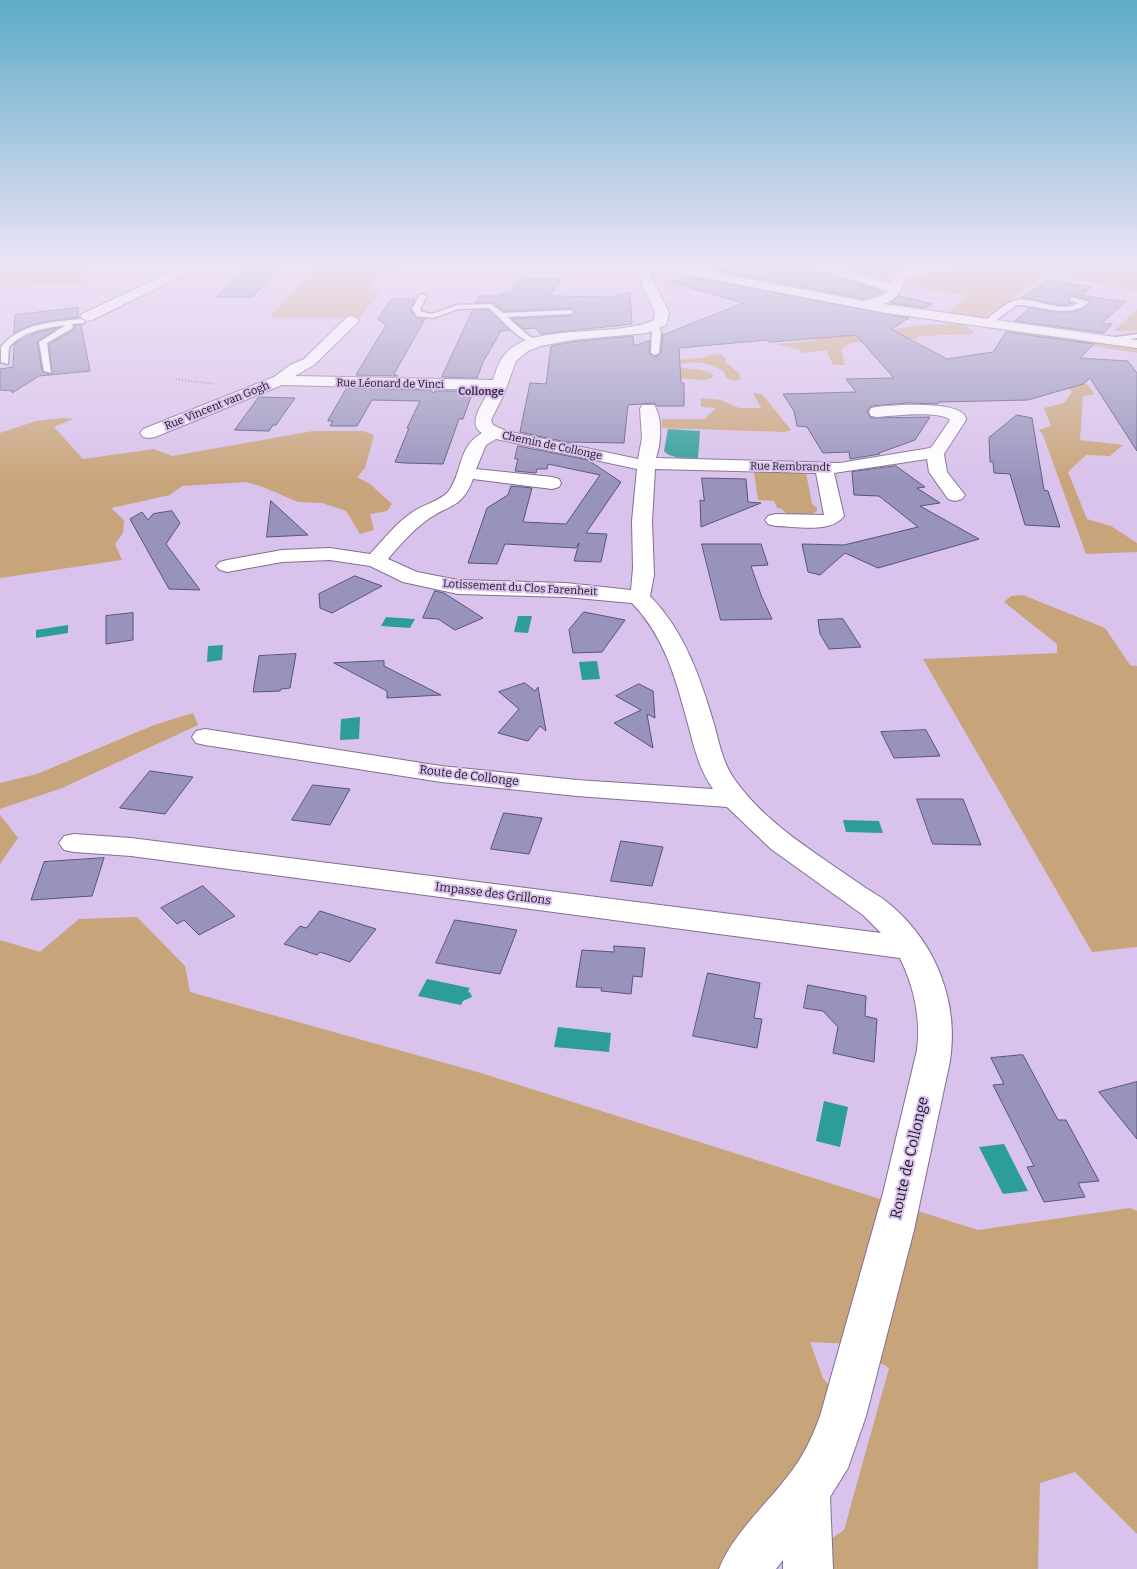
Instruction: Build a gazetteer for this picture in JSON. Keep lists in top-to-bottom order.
{
  "streets": {
    "street": [
      "Rue Léonard de Vinci",
      "Rue Vincent van Gogh",
      "Chemin de Collonge",
      "Rue Rembrandt",
      "Lotissement du Clos Farenheit",
      "Route de Collonge",
      "Impasse des Grillons"
    ]
  },
  "crossings": [
    ["Rue Léonard de Vinci", "Rue Vincent van Gogh"],
    ["Rue Léonard de Vinci", "Chemin de Collonge"],
    ["Chemin de Collonge", "Rue Rembrandt"],
    ["Lotissement du Clos Farenheit", "Route de Collonge"],
    ["Route de Collonge", "Impasse des Grillons"]
  ],
  "districts": ["Collonge"]
}
